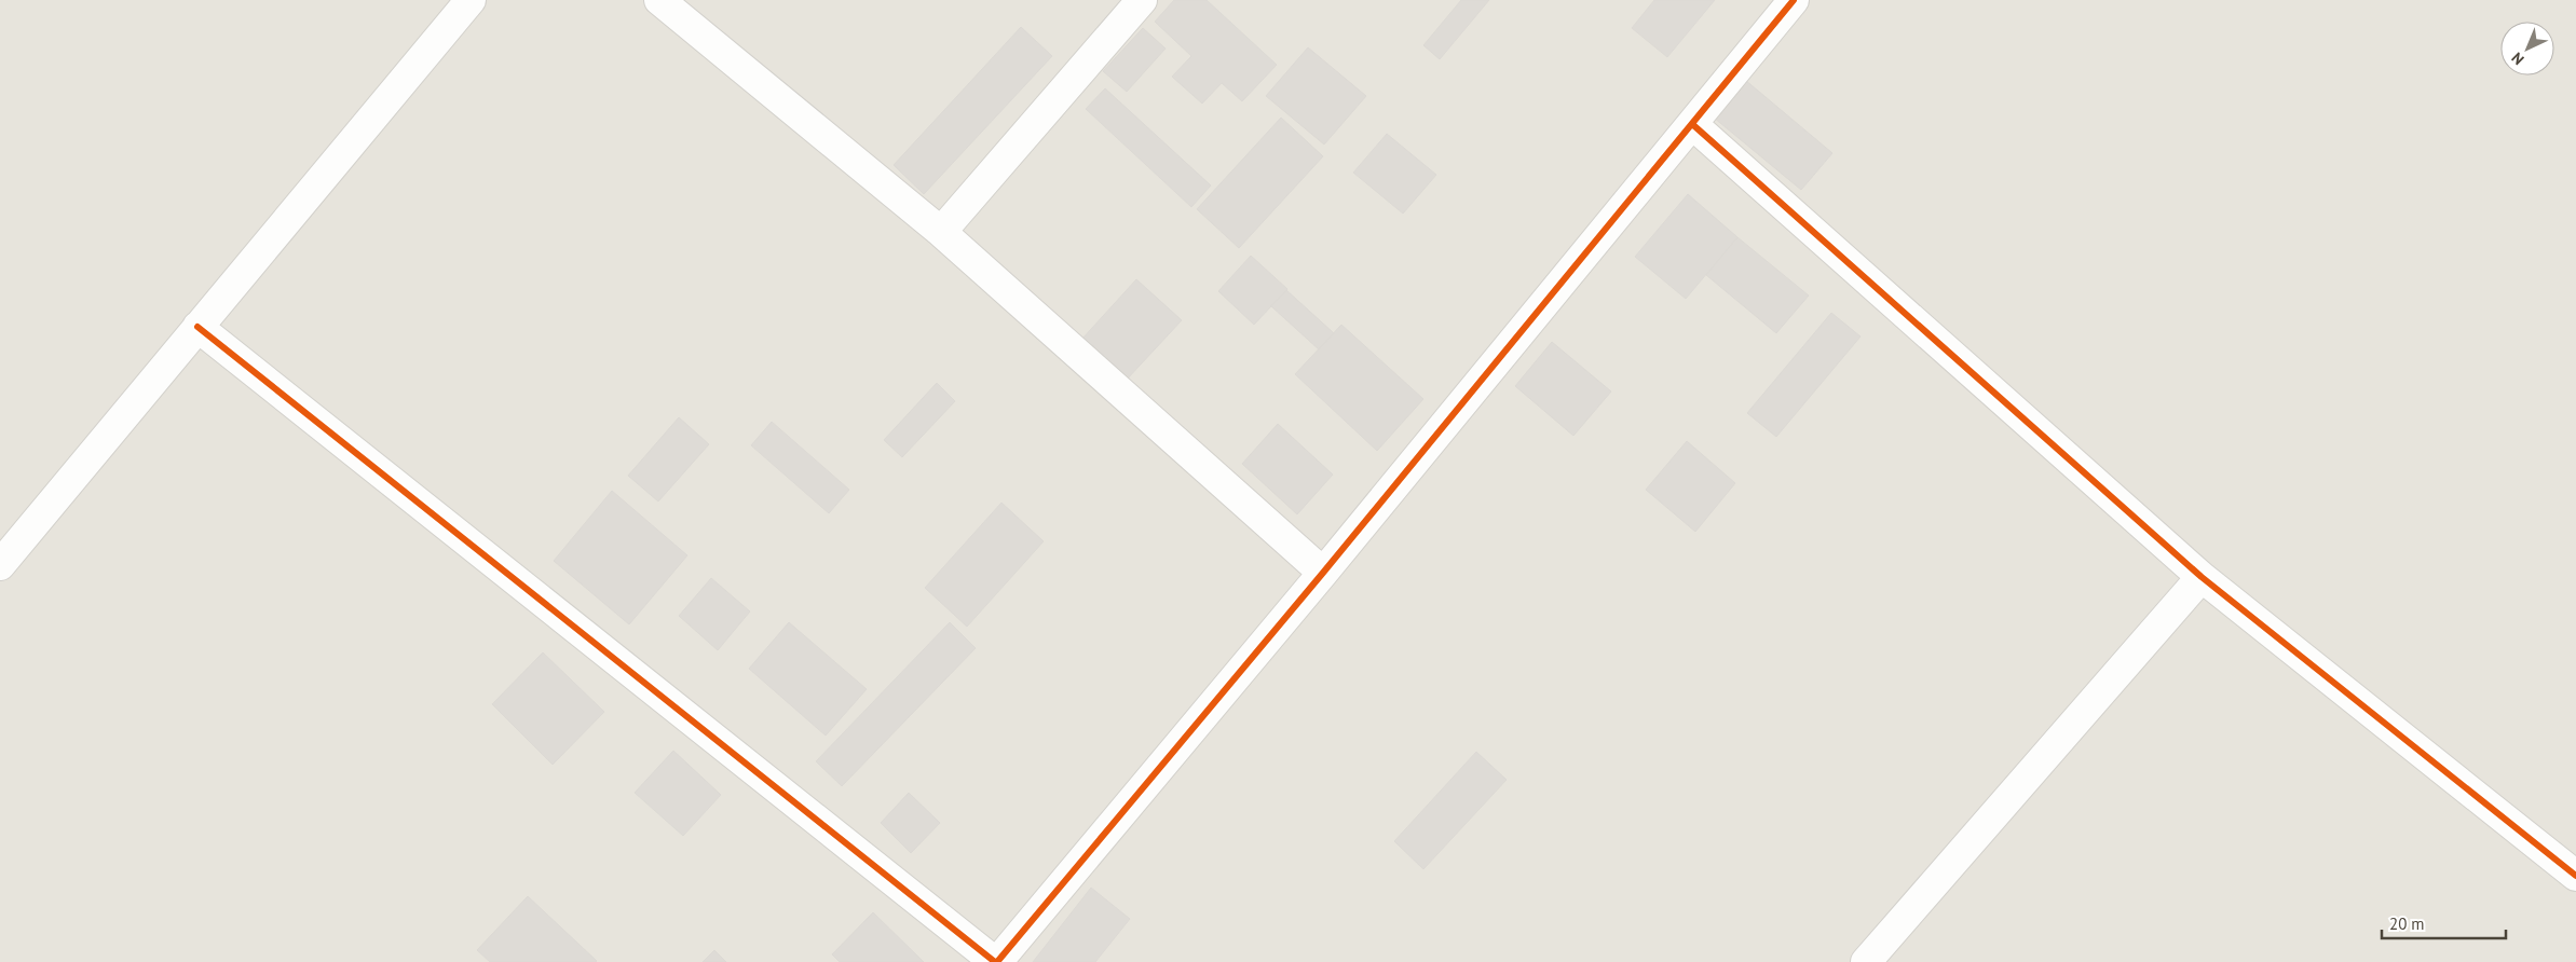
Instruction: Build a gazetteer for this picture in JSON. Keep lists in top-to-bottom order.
{
  "scale_bar": "20 m",
  "north": "bottom left"
}
